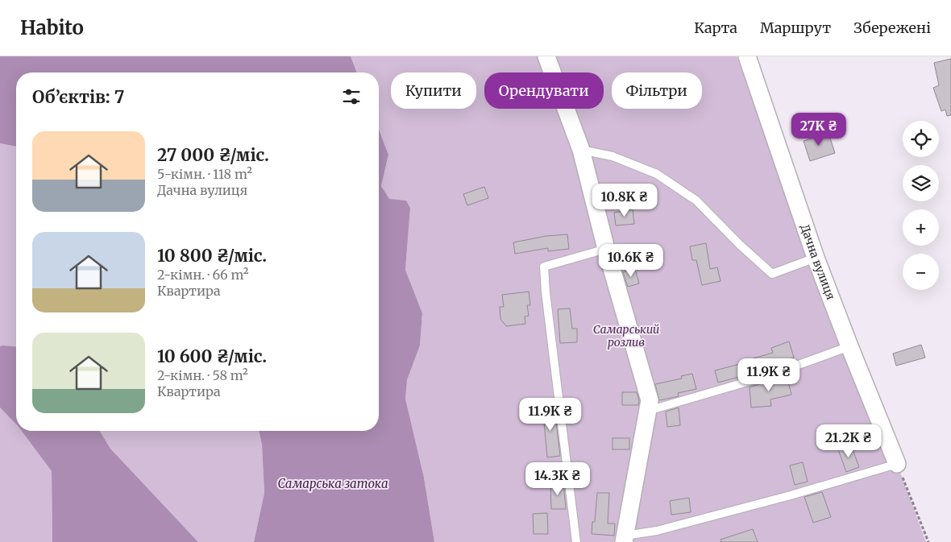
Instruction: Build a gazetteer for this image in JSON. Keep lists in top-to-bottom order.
{
  "streets": {
    "street": ["Дачна вулиця"]
  },
  "water": ["Самарська затока"],
  "parks": ["Самарський розлив"],
  "page": {
    "header": "Habito",
    "nav": ["Карта", "Маршрут", "Збережені"],
    "chip": ["Купити", "Орендувати", "Фільтри"],
    "heading": "Об’єктів: 7",
    "price": [
      "27K ₴",
      "10.8K ₴",
      "10.6K ₴",
      "11.9K ₴",
      "11.9K ₴",
      "21.2K ₴",
      "14.3K ₴"
    ],
    "map_buttons": ["+", "−"],
    "list": [
      {
        "name": "27 000 ₴/міс.",
        "note": "5-кімн. · 118 m² · Дачна вулиця"
      },
      {
        "name": "10 800 ₴/міс.",
        "note": "2-кімн. · 66 m² · Квартира"
      },
      {
        "name": "10 600 ₴/міс.",
        "note": "2-кімн. · 58 m² · Квартира"
      }
    ]
  }
}
